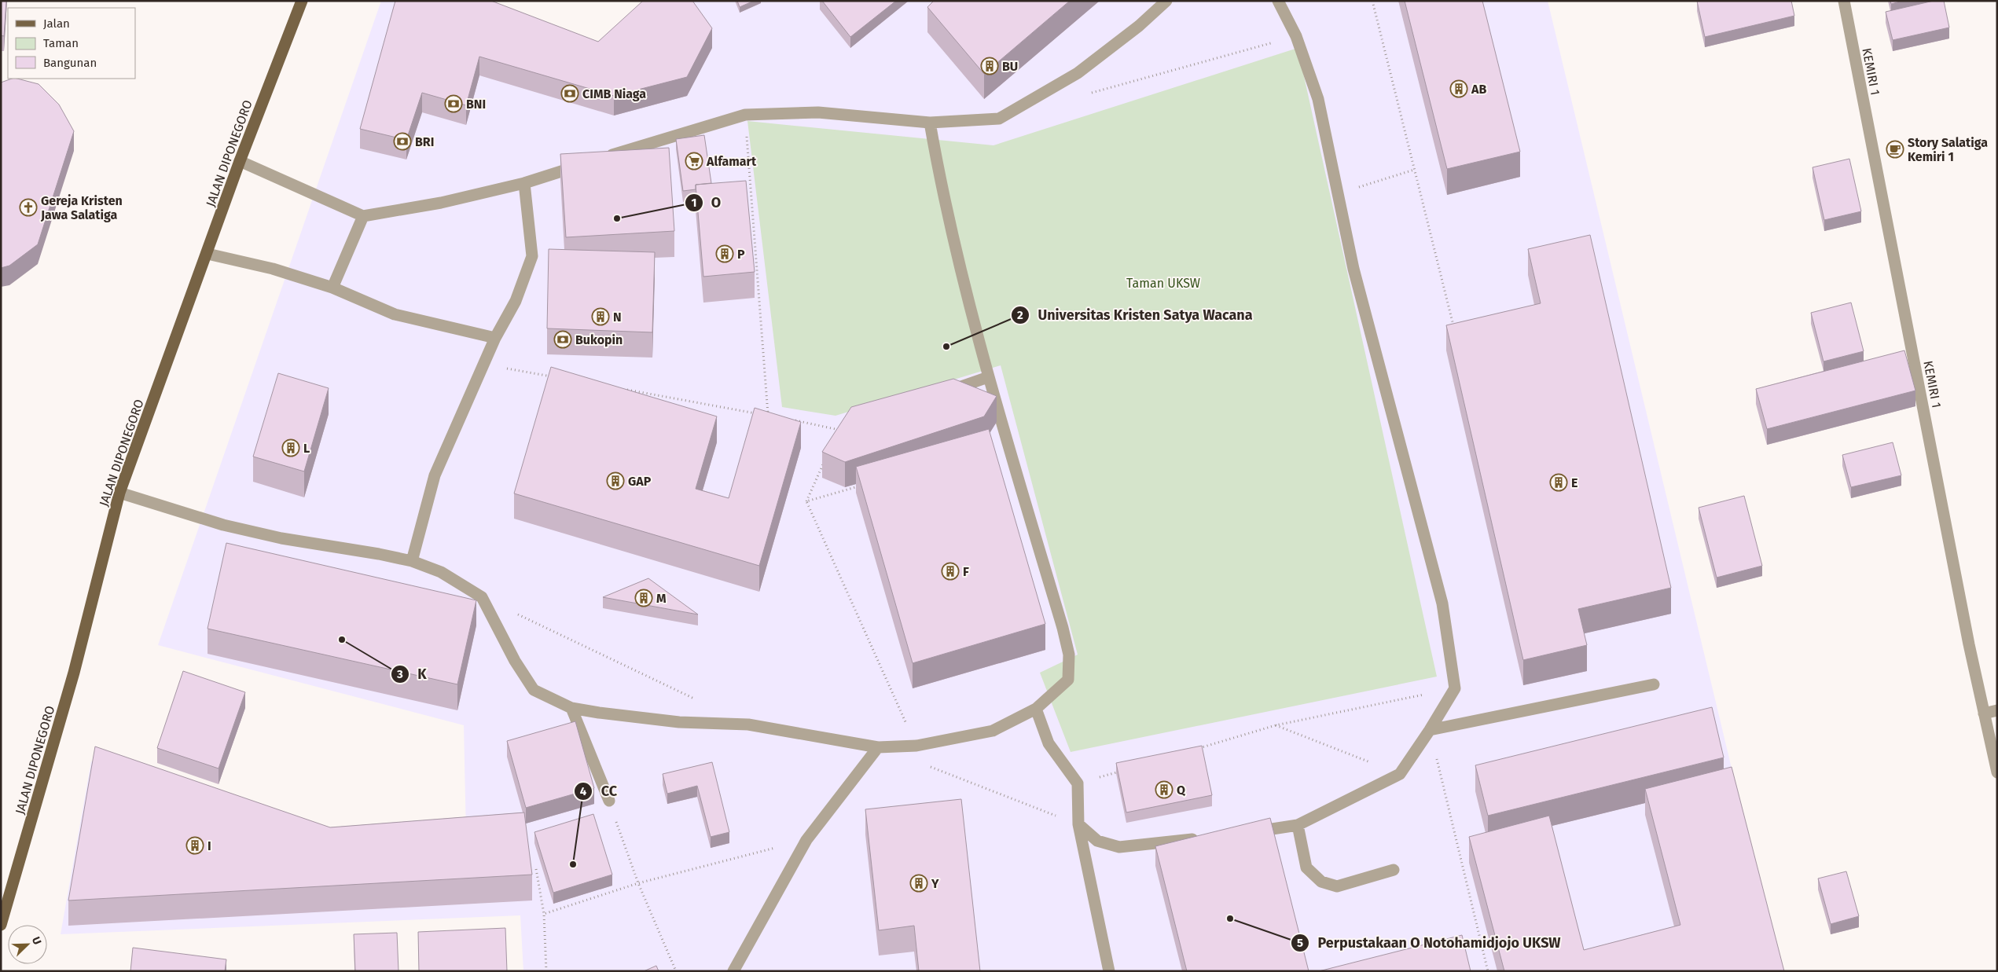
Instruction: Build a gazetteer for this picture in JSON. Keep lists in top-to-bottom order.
{
  "streets": {
    "main road": ["JALAN DIPONEGORO"],
    "street": ["KEMIRI 1"]
  },
  "parks": ["Taman UKSW"],
  "places": {
    "building": [
      "BU",
      "AB",
      "P",
      "N",
      "L",
      "GAP",
      "E",
      "F",
      "M",
      "Q",
      "I",
      "Y"
    ],
    "bank": [
      "CIMB Niaga",
      "BNI",
      "BRI",
      "Bukopin"
    ],
    "cafe": ["Story Salatiga Kemiri 1"],
    "supermarket": ["Alfamart"],
    "church": ["Gereja Kristen Jawa Salatiga"],
    "other": [
      "O",
      "Universitas Kristen Satya Wacana",
      "K",
      "CC",
      "Perpustakaan O Notohamidjojo UKSW"
    ]
  },
  "legend": ["Jalan", "Taman", "Bangunan"],
  "north": "top right"
}
